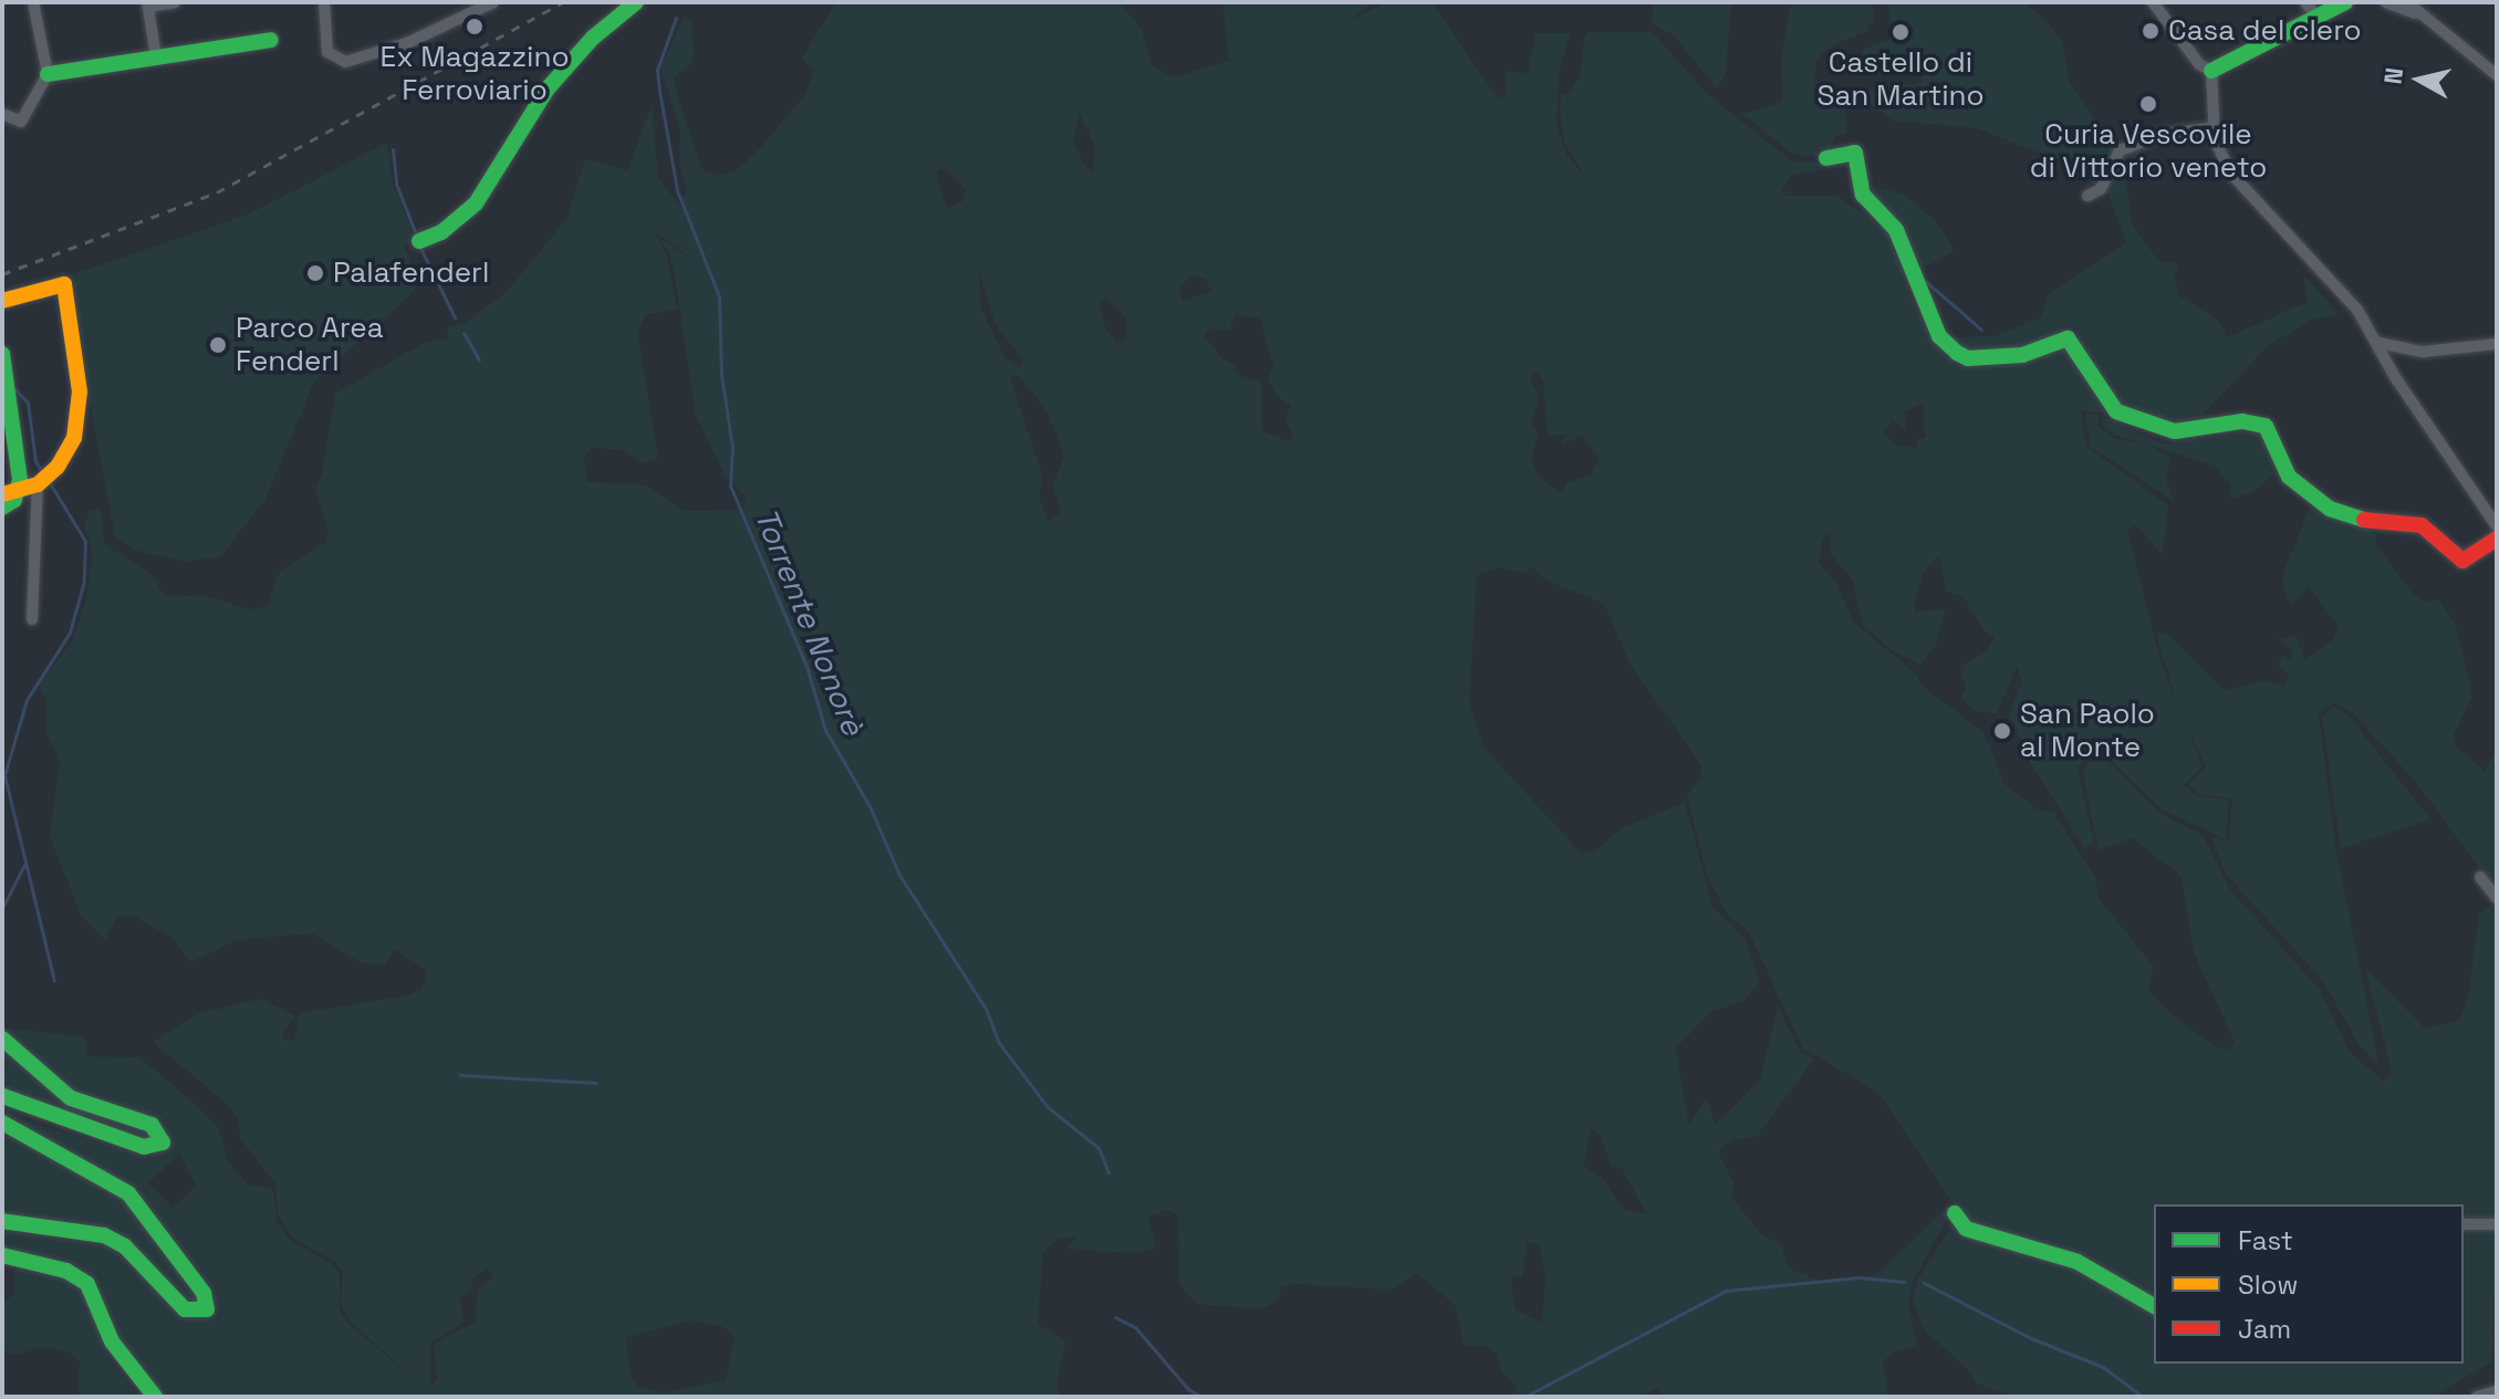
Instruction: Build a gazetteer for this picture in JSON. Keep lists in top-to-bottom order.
{
  "water": ["Torrente Nonorè"],
  "places": [
    "Ex Magazzino Ferroviario",
    "Casa del clero",
    "Castello di San Martino",
    "Curia Vescovile di Vittorio veneto",
    "Palafenderl",
    "Parco Area Fenderl",
    "San Paolo al Monte"
  ],
  "legend": ["Fast", "Slow", "Jam"],
  "north": "left"
}
